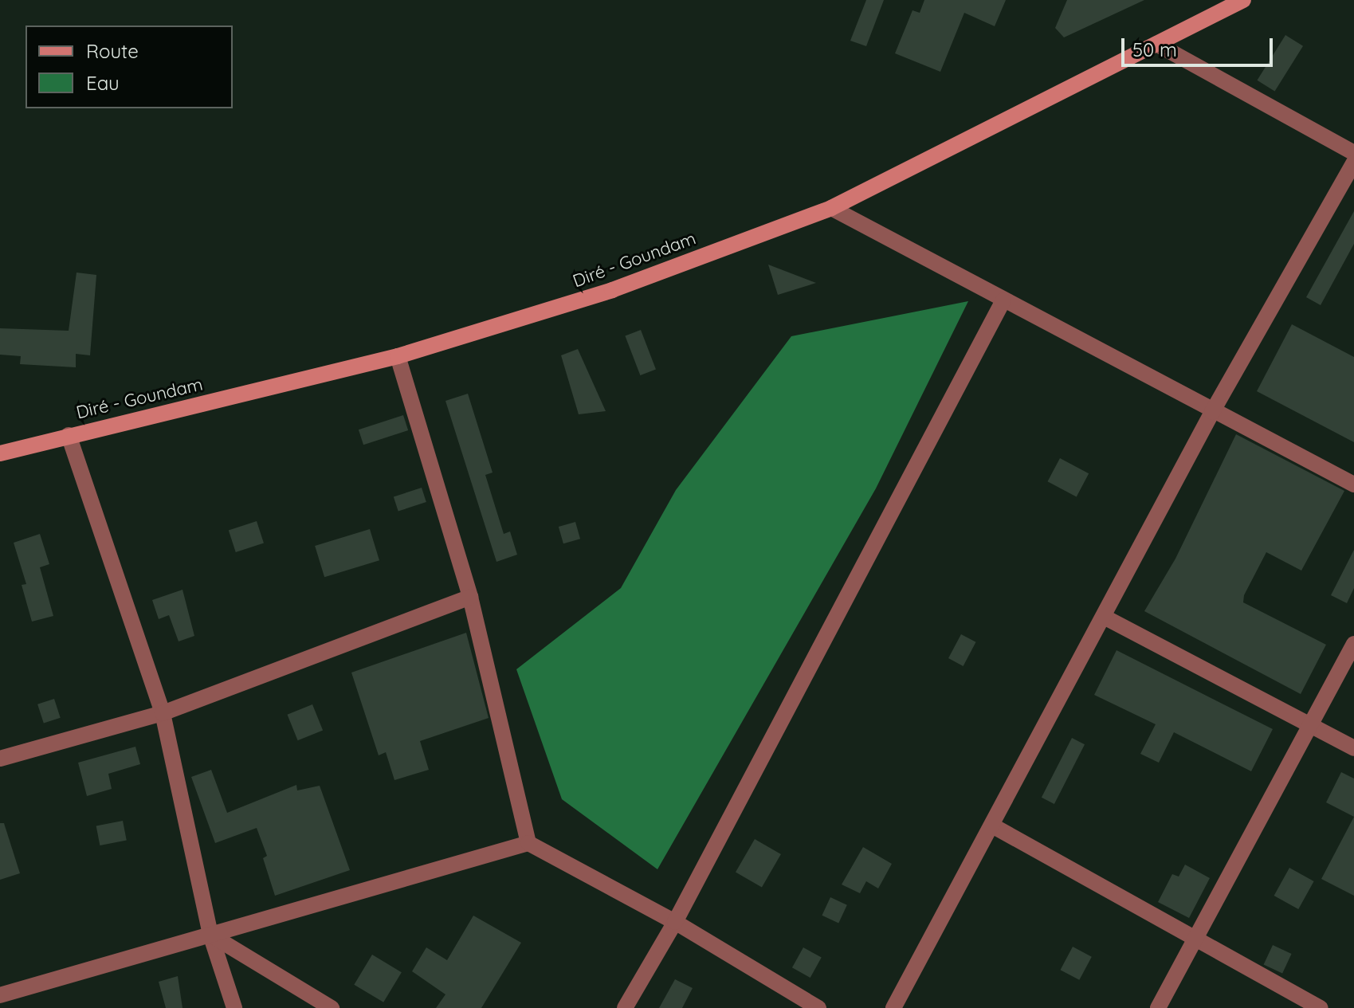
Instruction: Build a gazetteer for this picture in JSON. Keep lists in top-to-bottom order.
{
  "streets": {
    "main road": ["Diré - Goundam"]
  },
  "legend": ["Route", "Eau"],
  "scale_bar": "50 m"
}
